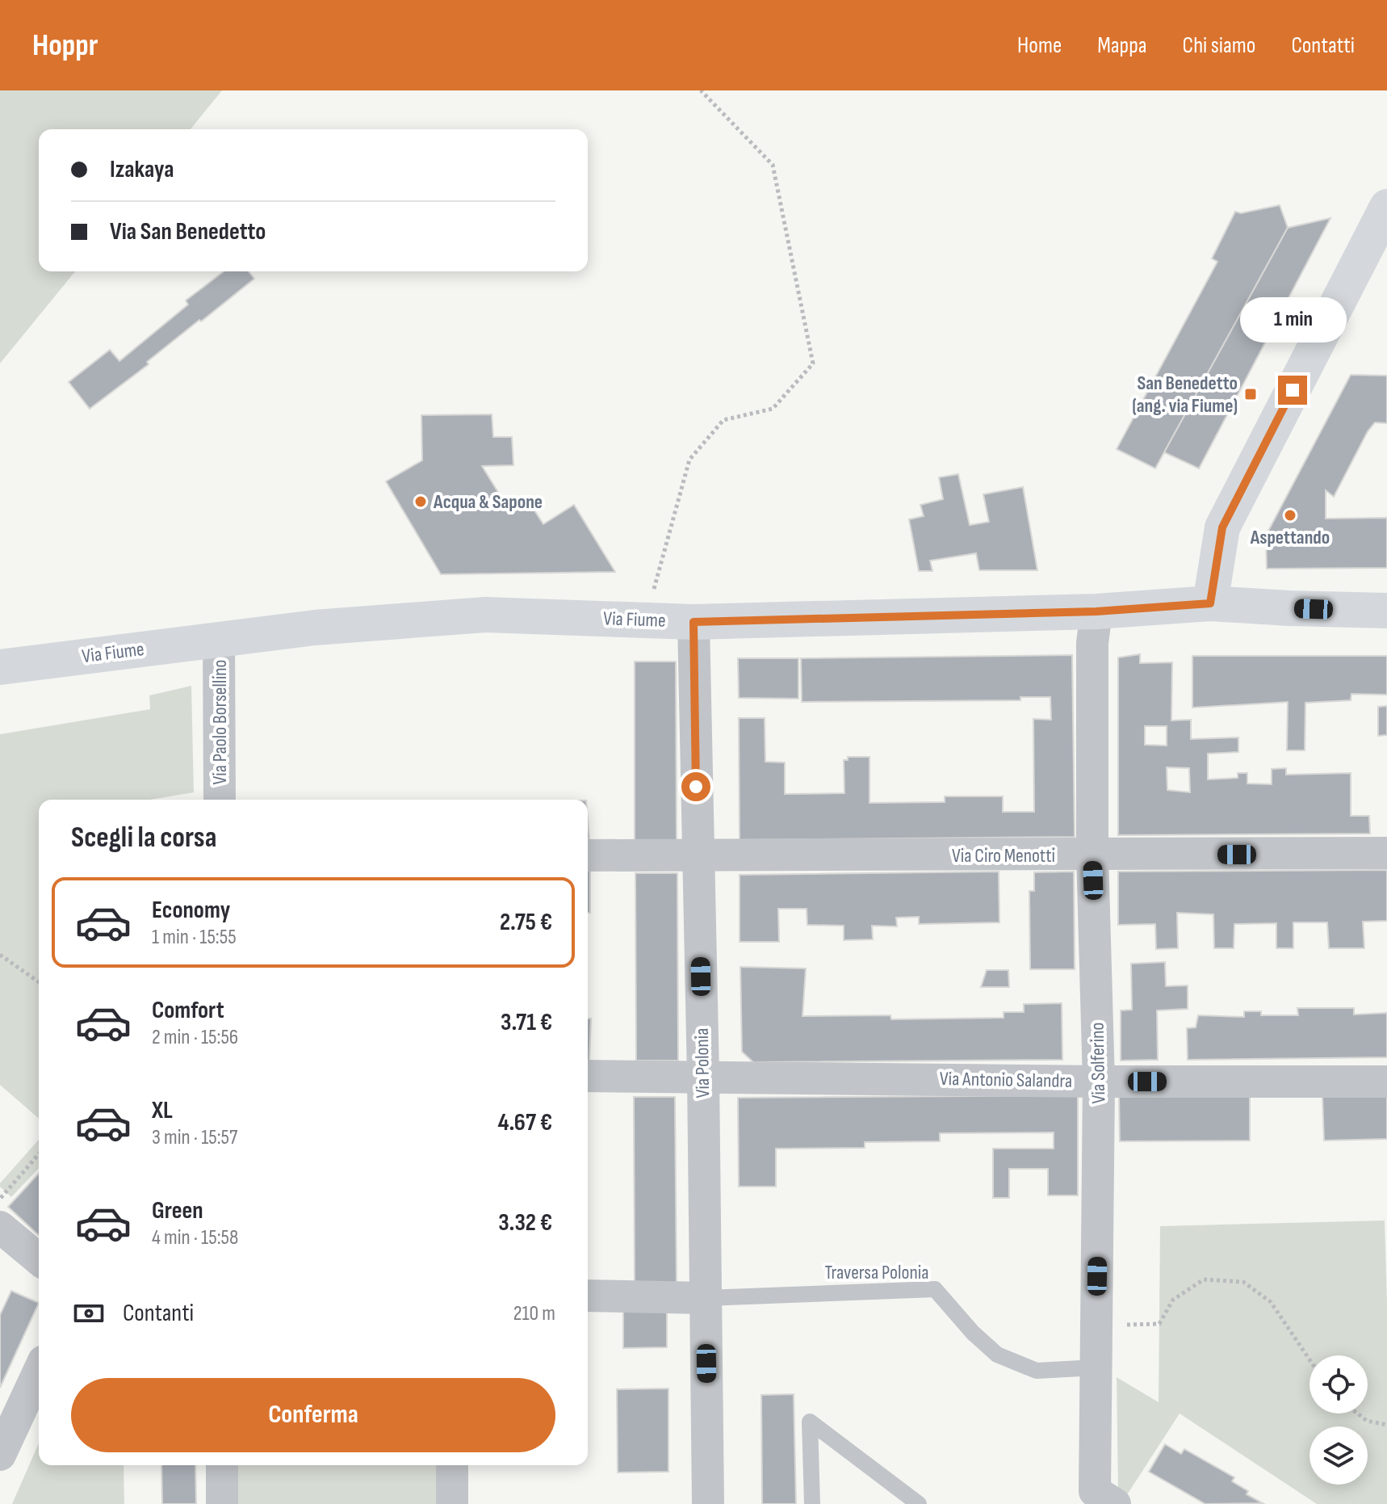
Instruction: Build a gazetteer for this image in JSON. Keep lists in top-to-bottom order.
{
  "streets": {
    "main road": ["Via Fiume"],
    "street": [
      "Via Paolo Borsellino",
      "Via Ciro Menotti",
      "Via Polonia",
      "Via Solferino",
      "Via Antonio Salandra"
    ],
    "lane": ["Traversa Polonia"]
  },
  "crossings": [
    ["Via Fiume", "Via Paolo Borsellino"],
    ["Via Fiume", "Via Polonia"],
    ["Via Fiume", "Via Solferino"],
    ["Via Ciro Menotti", "Via Polonia"],
    ["Via Ciro Menotti", "Via Solferino"],
    ["Via Polonia", "Via Antonio Salandra"],
    ["Via Polonia", "Traversa Polonia"],
    ["Via Solferino", "Via Antonio Salandra"],
    ["Via Solferino", "Traversa Polonia"]
  ],
  "places": {
    "transit": ["San Benedetto (ang. via Fiume)"],
    "other": ["Acqua & Sapone", "Aspettando"]
  },
  "page": {
    "header": "Hoppr",
    "nav": [
      "Home",
      "Mappa",
      "Chi siamo",
      "Contatti"
    ],
    "banner": ["Izakaya", "Via San Benedetto"],
    "bubble": "1 min",
    "heading": "Scegli la corsa",
    "list": [
      {
        "name": "Economy",
        "note": "1 min · 15:55",
        "value": "2.75 €"
      },
      {
        "name": "Comfort",
        "note": "2 min · 15:56",
        "value": "3.71 €"
      },
      {
        "name": "XL",
        "note": "3 min · 15:57",
        "value": "4.67 €"
      },
      {
        "name": "Green",
        "note": "4 min · 15:58",
        "value": "3.32 €"
      }
    ],
    "pay": ["Contanti", "210 m"],
    "buttons": "Conferma"
  }
}
